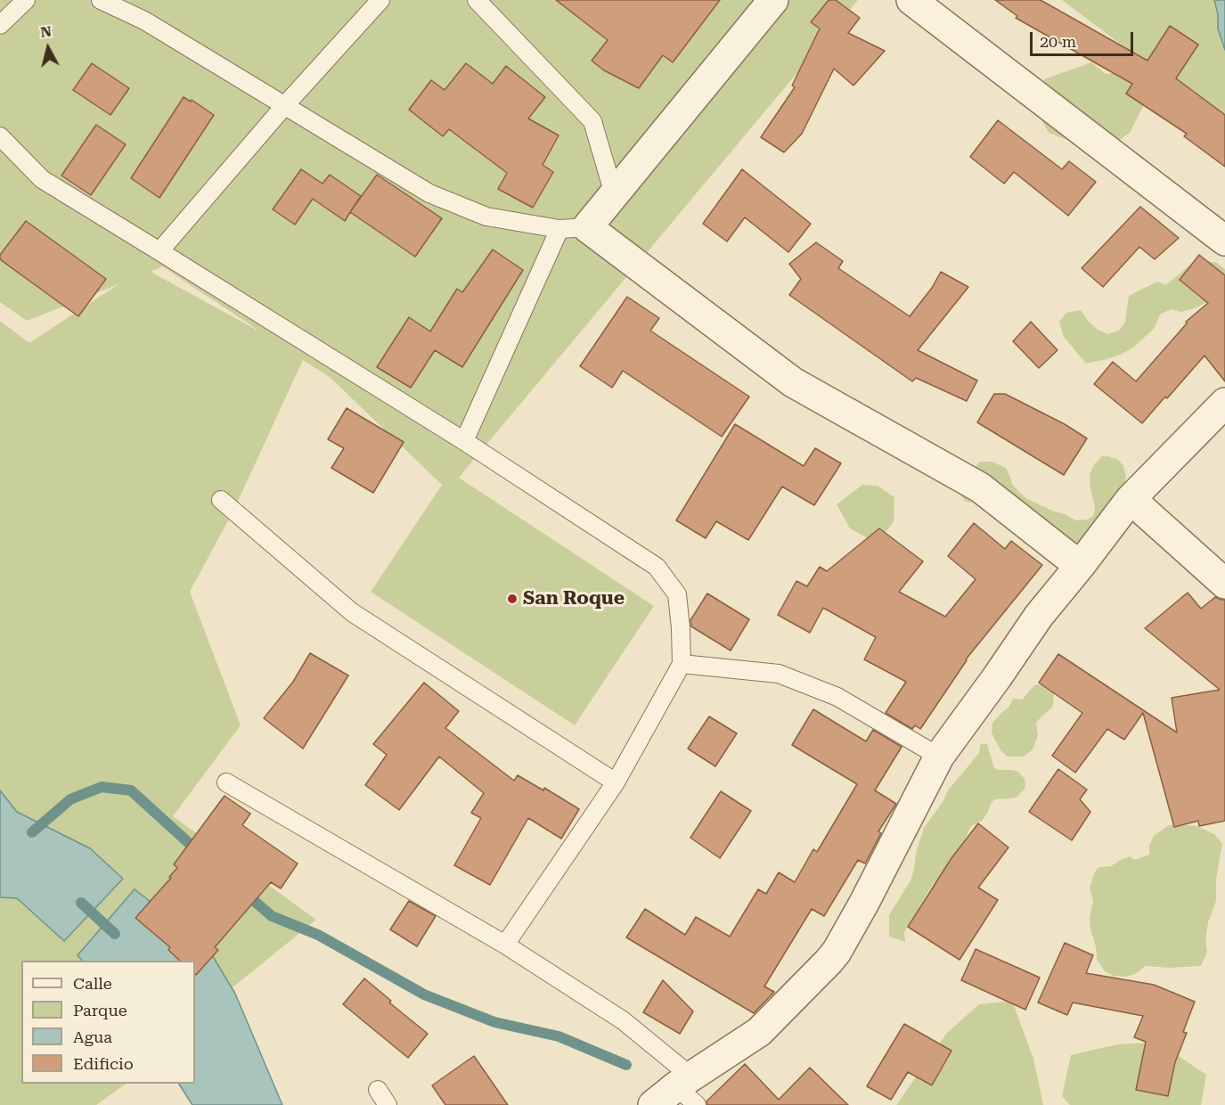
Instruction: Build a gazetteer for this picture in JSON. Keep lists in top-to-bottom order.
{
  "places": ["San Roque"],
  "legend": [
    "Calle",
    "Parque",
    "Agua",
    "Edificio"
  ],
  "scale_bar": "20 m",
  "north": "top"
}
